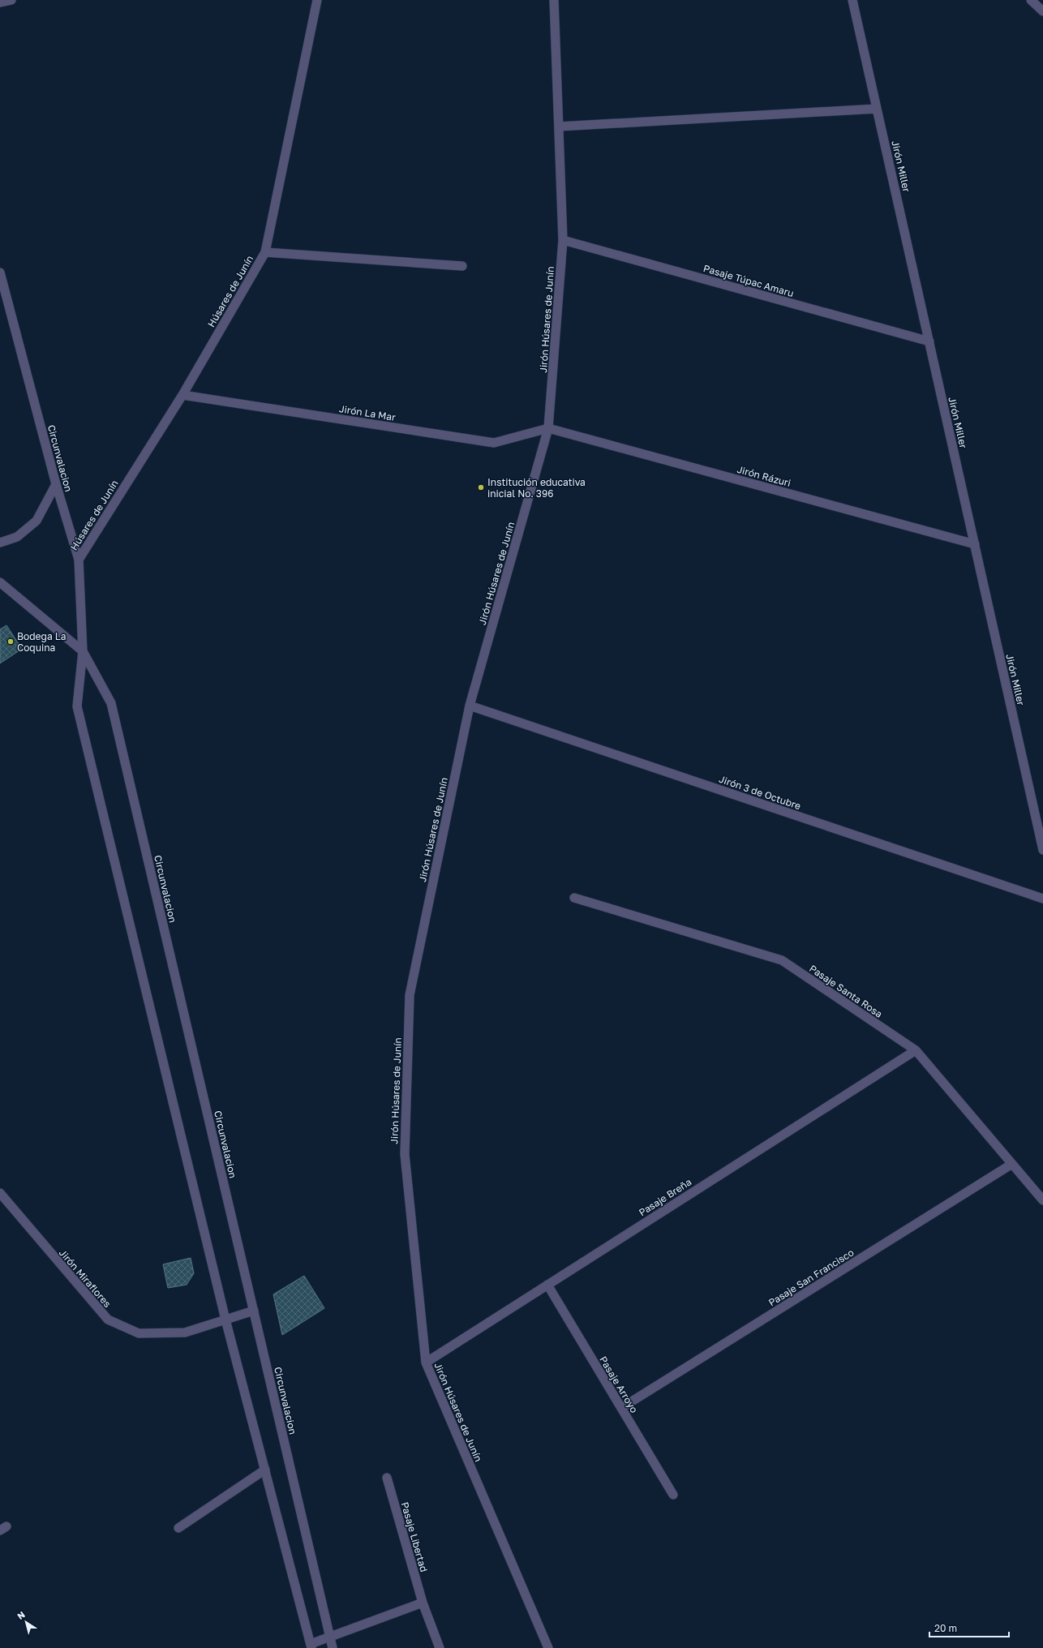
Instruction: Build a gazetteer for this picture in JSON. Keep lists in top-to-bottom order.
{
  "streets": {
    "street": [
      "Jirón Miller",
      "Pasaje Túpac Amaru",
      "Húsares de Junín",
      "Jirón Húsares de Junín",
      "Jirón La Mar",
      "Circunvalacion",
      "Jirón Rázuri",
      "Jirón 3 de Octubre",
      "Pasaje Santa Rosa",
      "Pasaje Breña",
      "Pasaje San Francisco",
      "Jirón Miraflores",
      "Pasaje Arroyo",
      "Pasaje Libertad"
    ]
  },
  "crossings": [
    ["Jirón Miller", "Pasaje Túpac Amaru"],
    ["Jirón Miller", "Jirón Rázuri"],
    ["Pasaje Túpac Amaru", "Jirón Húsares de Junín"],
    ["Húsares de Junín", "Jirón La Mar"],
    ["Húsares de Junín", "Circunvalacion"],
    ["Jirón Húsares de Junín", "Jirón La Mar"],
    ["Jirón Húsares de Junín", "Jirón Rázuri"],
    ["Jirón Húsares de Junín", "Jirón 3 de Octubre"],
    ["Jirón Húsares de Junín", "Pasaje Breña"],
    ["Jirón La Mar", "Jirón Rázuri"],
    ["Circunvalacion", "Jirón Miraflores"],
    ["Pasaje Santa Rosa", "Pasaje Breña"],
    ["Pasaje Santa Rosa", "Pasaje San Francisco"],
    ["Pasaje Breña", "Pasaje Arroyo"],
    ["Pasaje San Francisco", "Pasaje Arroyo"]
  ],
  "places": ["Institución educativa inicial No. 396", "Bodega La Coquina"],
  "scale_bar": "20 m",
  "north": "top left"
}
